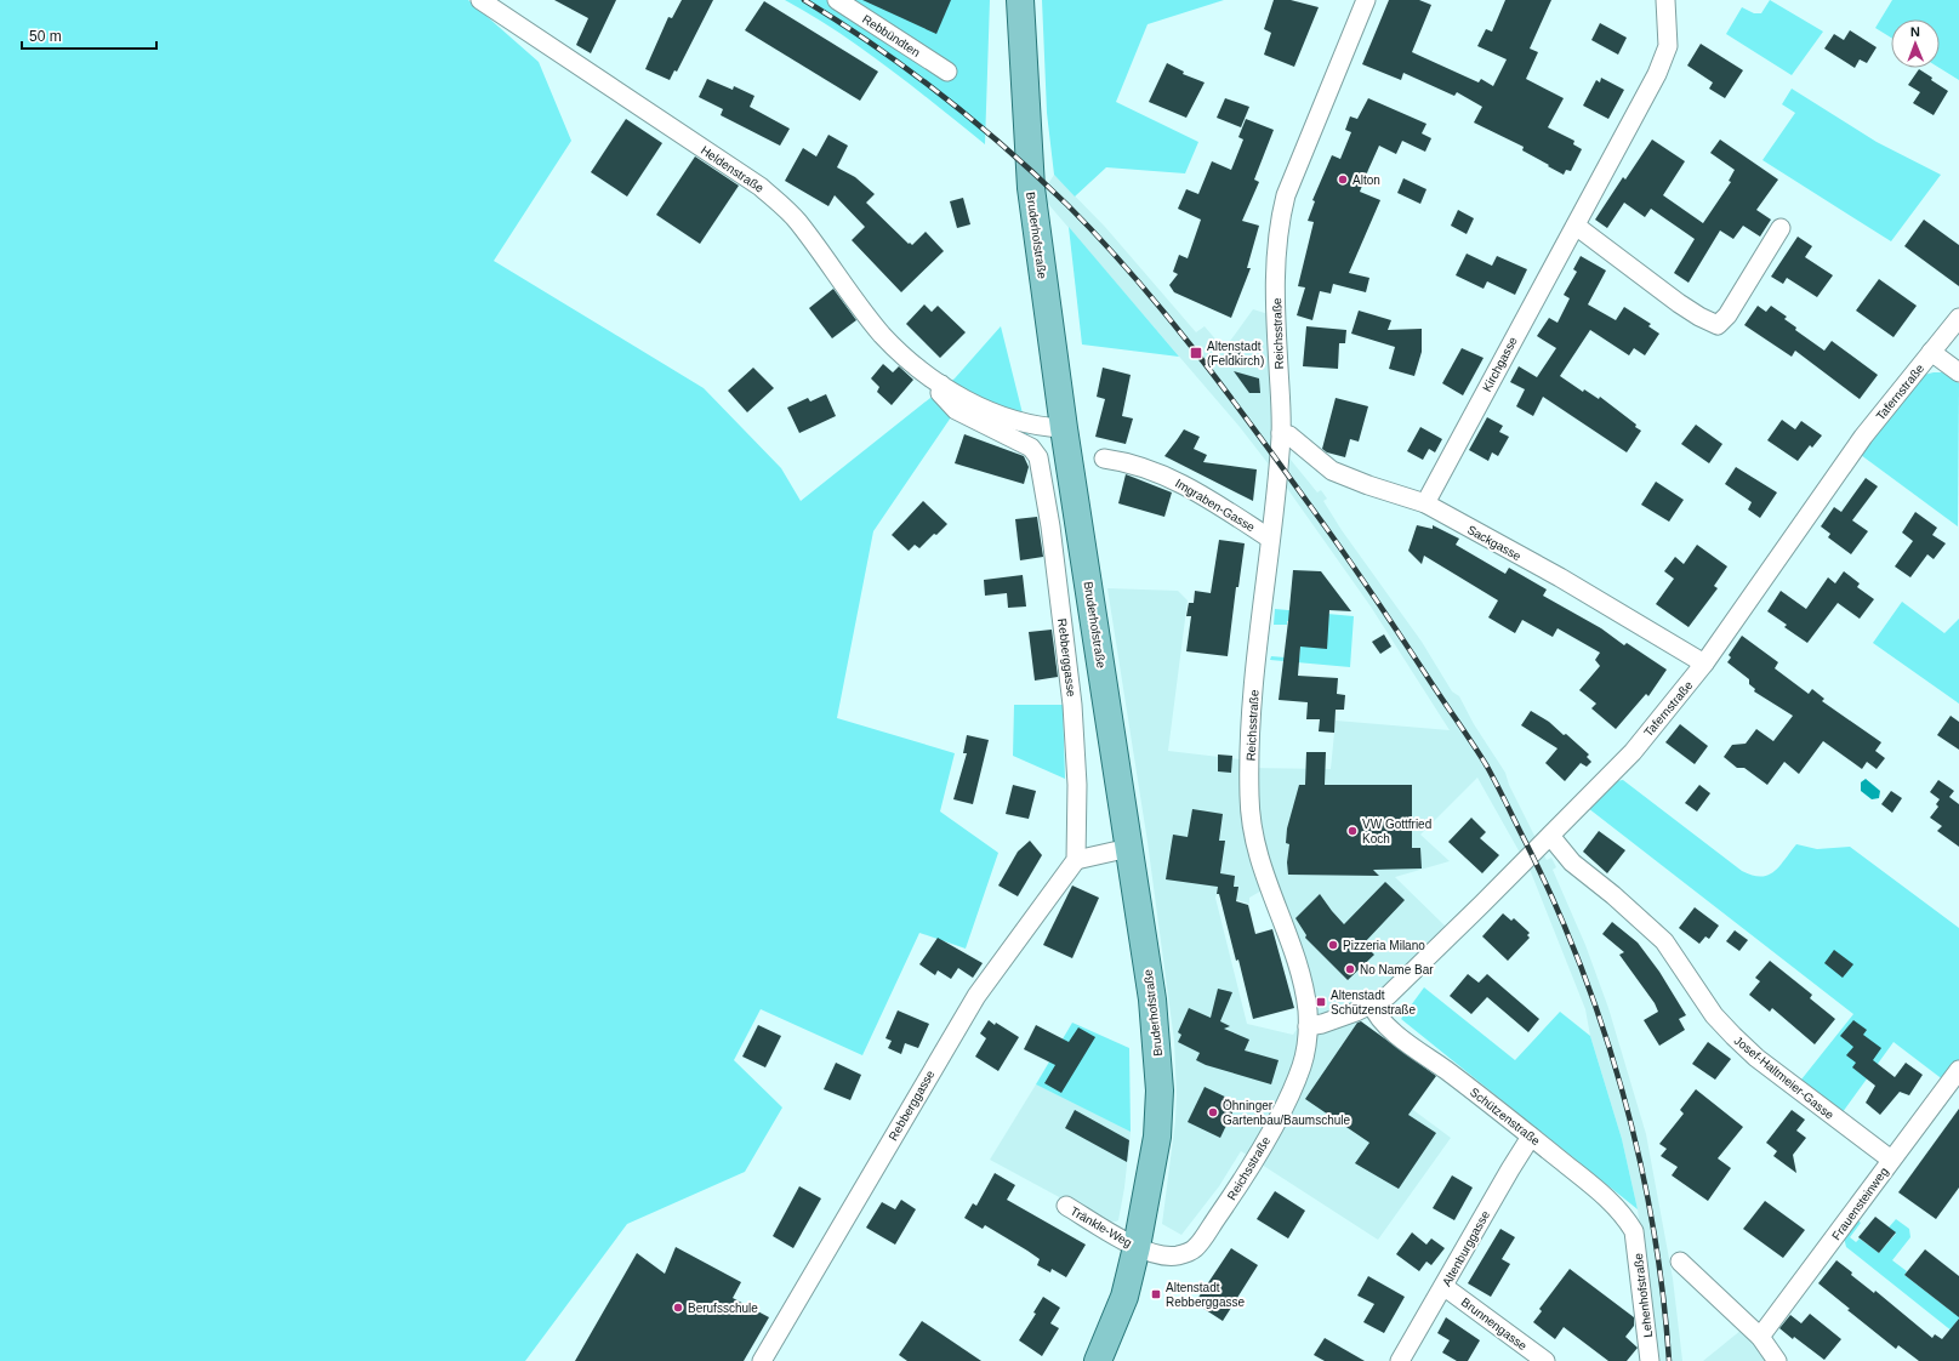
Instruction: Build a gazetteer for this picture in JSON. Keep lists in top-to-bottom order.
{
  "streets": {
    "main road": ["Bruderhofstraße"],
    "street": [
      "Rebbündten",
      "Heldenstraße",
      "Reichsstraße",
      "Kirchgasse",
      "Tafernstraße",
      "Imgraben-Gasse",
      "Sackgasse",
      "Rebberggasse",
      "Josef-Haltmeier-Gasse",
      "Schützenstraße",
      "Frauensteinweg",
      "Tränkle-Weg",
      "Altenburggasse",
      "Lehenhofstraße",
      "Brunnengasse"
    ]
  },
  "crossings": [
    ["Heldenstraße", "Bruderhofstraße"],
    ["Heldenstraße", "Rebberggasse"],
    ["Bruderhofstraße", "Reichsstraße"],
    ["Bruderhofstraße", "Tränkle-Weg"],
    ["Reichsstraße", "Tafernstraße"],
    ["Reichsstraße", "Imgraben-Gasse"],
    ["Reichsstraße", "Sackgasse"],
    ["Reichsstraße", "Tränkle-Weg"],
    ["Kirchgasse", "Sackgasse"],
    ["Tafernstraße", "Sackgasse"],
    ["Tafernstraße", "Josef-Haltmeier-Gasse"],
    ["Tafernstraße", "Schützenstraße"],
    ["Josef-Haltmeier-Gasse", "Frauensteinweg"],
    ["Schützenstraße", "Altenburggasse"],
    ["Schützenstraße", "Lehenhofstraße"],
    ["Altenburggasse", "Brunnengasse"]
  ],
  "places": {
    "other": [
      "Alton",
      "VW Gottfried Koch",
      "Pizzeria Milano",
      "No Name Bar",
      "Öhninger Gartenbau/Baumschule",
      "Berufsschule"
    ],
    "transit": ["Altenstadt (Feldkirch)", "Altenstadt Schützenstraße", "Altenstadt Rebberggasse"]
  },
  "scale_bar": "50 m",
  "north": "top"
}
